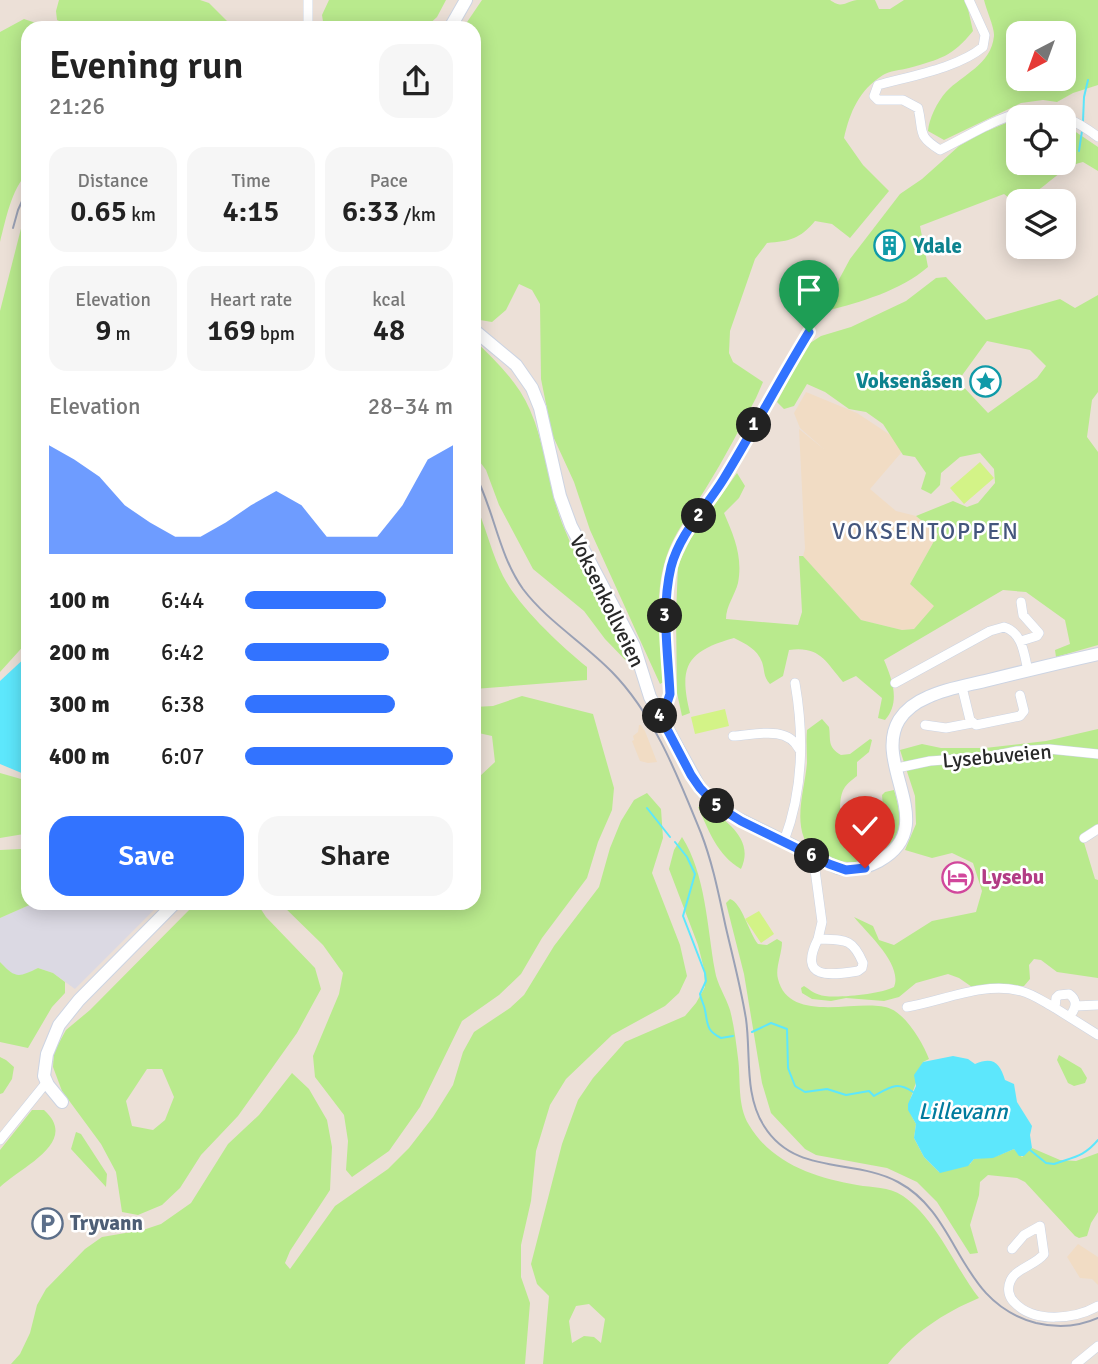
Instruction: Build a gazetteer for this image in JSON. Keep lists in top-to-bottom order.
{
  "streets": {
    "street": ["Voksenkollveien", "Lysebuveien"]
  },
  "crossings": [
    ["Voksenkollveien", "Lysebuveien"]
  ],
  "districts": ["VOKSENTOPPEN"],
  "water": ["Lillevann"],
  "places": {
    "building": ["Ydale"],
    "place": ["Voksenåsen"],
    "hotel": ["Lysebu"],
    "parking": ["Tryvann"]
  },
  "north": "bottom left",
  "page": {
    "heading": ["Evening run", "21:26"],
    "stats": [
      ["Distance", "0.65 km"],
      ["Time", "4:15"],
      ["Pace", "6:33 /km"],
      ["Elevation", "9 m"],
      ["Heart rate", "169 bpm"],
      ["kcal", "48"]
    ],
    "chart": ["Elevation", "28–34 m"],
    "pins": [
      "1",
      "2",
      "3",
      "4",
      "5",
      "6"
    ],
    "list": [
      {
        "name": "100 m",
        "note": "6:44"
      },
      {
        "name": "200 m",
        "note": "6:42"
      },
      {
        "name": "300 m",
        "note": "6:38"
      },
      {
        "name": "400 m",
        "note": "6:07"
      }
    ],
    "buttons": ["Save", "Share"]
  }
}
